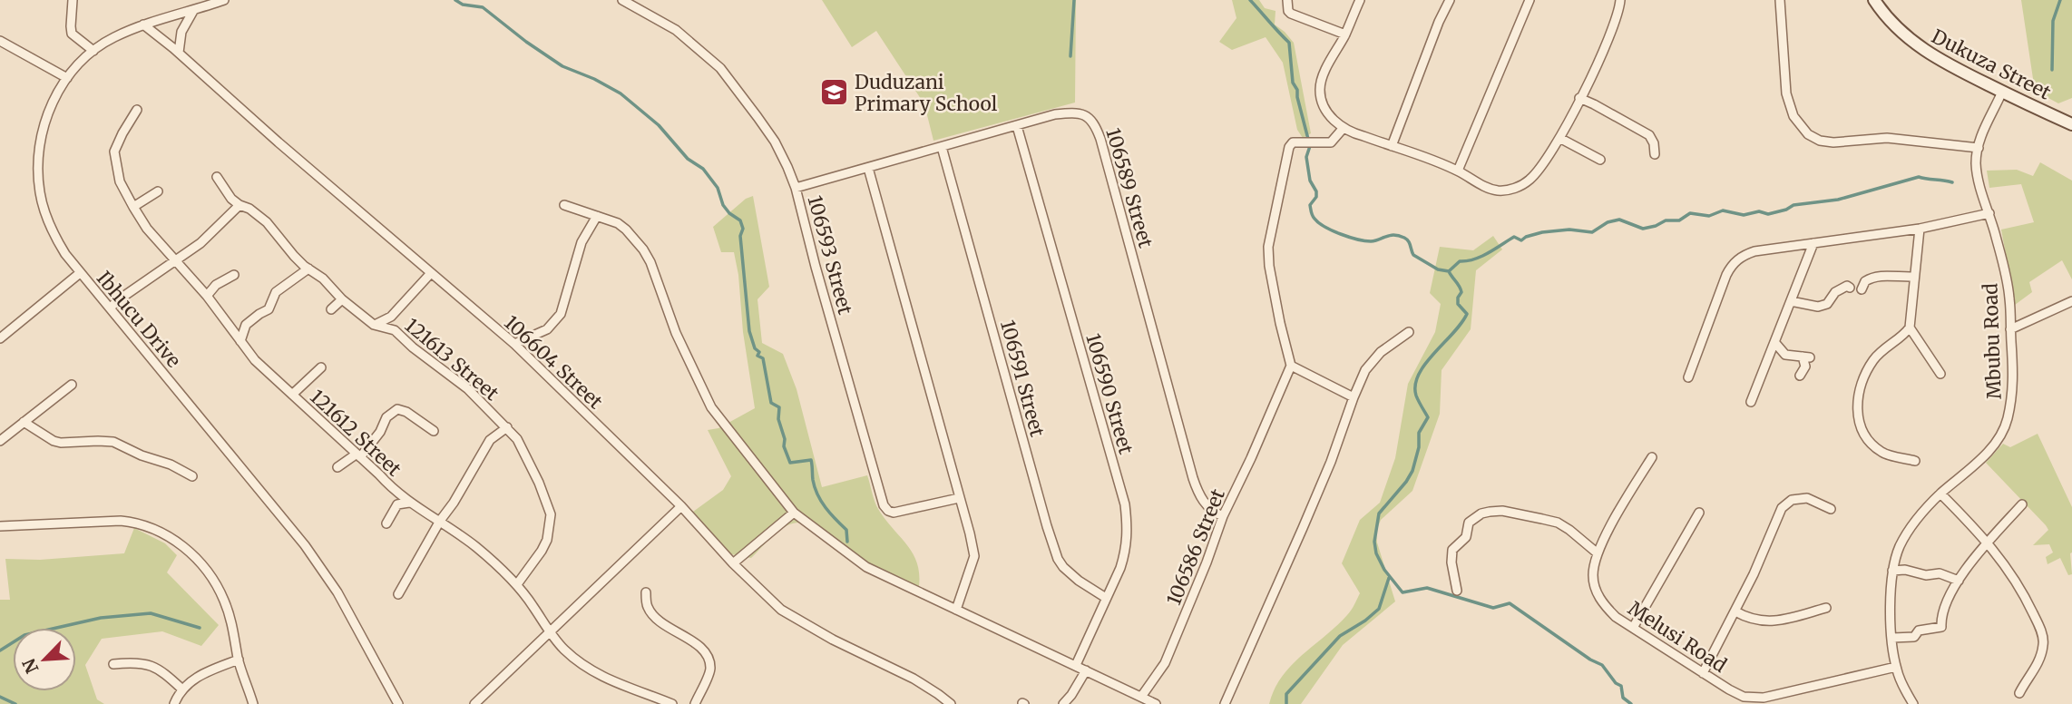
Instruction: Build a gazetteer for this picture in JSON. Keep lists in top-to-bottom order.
{
  "streets": {
    "main road": ["Dukuza Street"],
    "street": [
      "106589 Street",
      "106593 Street",
      "Ibhucu Drive",
      "Mbubu Road",
      "121613 Street",
      "106604 Street",
      "106591 Street",
      "106590 Street",
      "121612 Street",
      "106586 Street",
      "Melusi Road"
    ]
  },
  "crossings": [
    ["Dukuza Street", "Mbubu Road"],
    ["106589 Street", "106593 Street"],
    ["106589 Street", "106591 Street"],
    ["106589 Street", "106590 Street"],
    ["106589 Street", "106586 Street"],
    ["Ibhucu Drive", "106604 Street"],
    ["Mbubu Road", "Melusi Road"],
    ["121613 Street", "121612 Street"],
    ["106591 Street", "106590 Street"]
  ],
  "places": {
    "school or university": ["Duduzani Primary School"]
  },
  "north": "bottom left"
}
